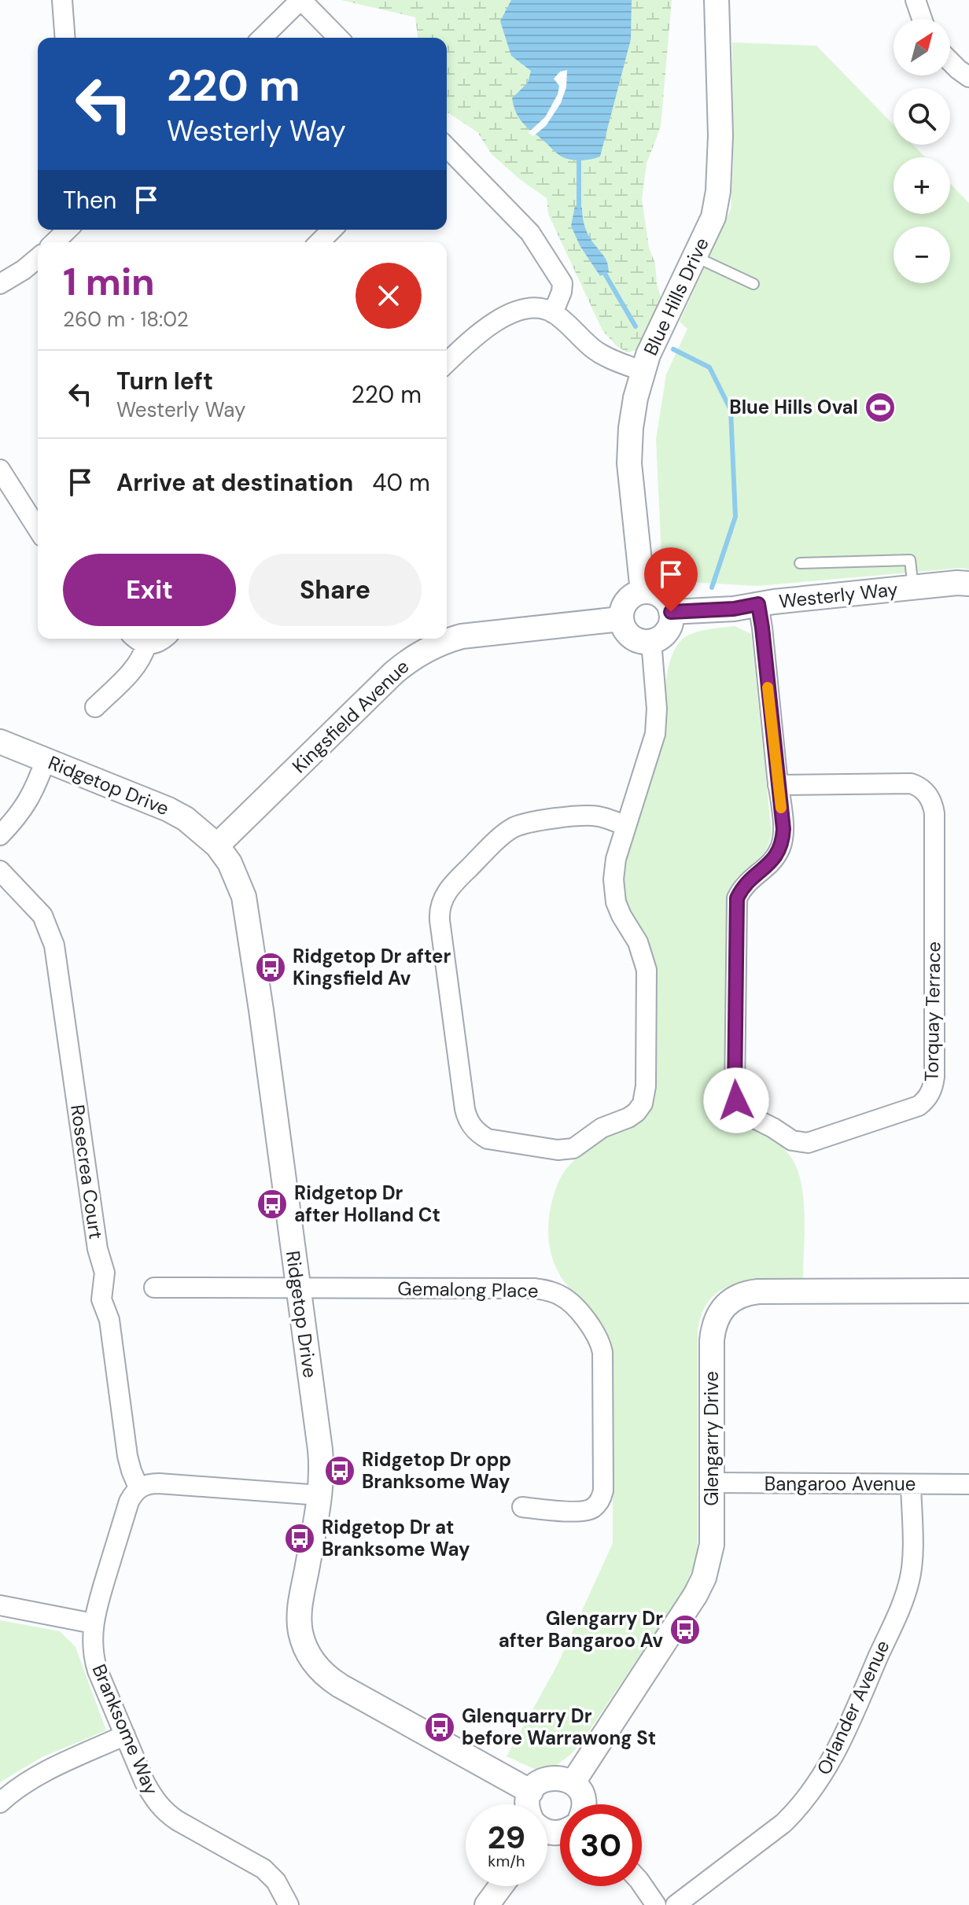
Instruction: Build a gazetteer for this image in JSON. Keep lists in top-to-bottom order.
{
  "streets": {
    "street": [
      "Blue Hills Drive",
      "Westerly Way",
      "Kingsfield Avenue",
      "Ridgetop Drive",
      "Torquay Terrace",
      "Rosecrea Court",
      "Gemalong Place",
      "Glengarry Drive",
      "Bangaroo Avenue",
      "Orlander Avenue",
      "Branksome Way"
    ]
  },
  "crossings": [
    ["Blue Hills Drive", "Westerly Way"],
    ["Blue Hills Drive", "Kingsfield Avenue"],
    ["Westerly Way", "Kingsfield Avenue"],
    ["Westerly Way", "Torquay Terrace"],
    ["Kingsfield Avenue", "Ridgetop Drive"],
    ["Ridgetop Drive", "Gemalong Place"],
    ["Rosecrea Court", "Branksome Way"],
    ["Glengarry Drive", "Bangaroo Avenue"],
    ["Bangaroo Avenue", "Orlander Avenue"]
  ],
  "places": {
    "sports": ["Blue Hills Oval"],
    "bus stop": [
      "Ridgetop Dr after Kingsfield Av",
      "Ridgetop Dr after Holland Ct",
      "Ridgetop Dr opp Branksome Way",
      "Ridgetop Dr at Branksome Way",
      "Glengarry Dr after Bangaroo Av",
      "Glenquarry Dr before Warrawong St"
    ]
  },
  "north": "top right",
  "page": {
    "map_buttons": ["+", "−"],
    "turn": ["220 m", "Westerly Way"],
    "then": "Then",
    "heading": ["1 min", "260 m · 18:02"],
    "list": [
      {
        "name": "Turn left",
        "note": "Westerly Way",
        "value": "220 m"
      },
      {
        "name": "Arrive at destination",
        "value": "40 m"
      }
    ],
    "buttons": ["Exit", "Share"],
    "speed": "29 km/h",
    "limit": "30"
  }
}
